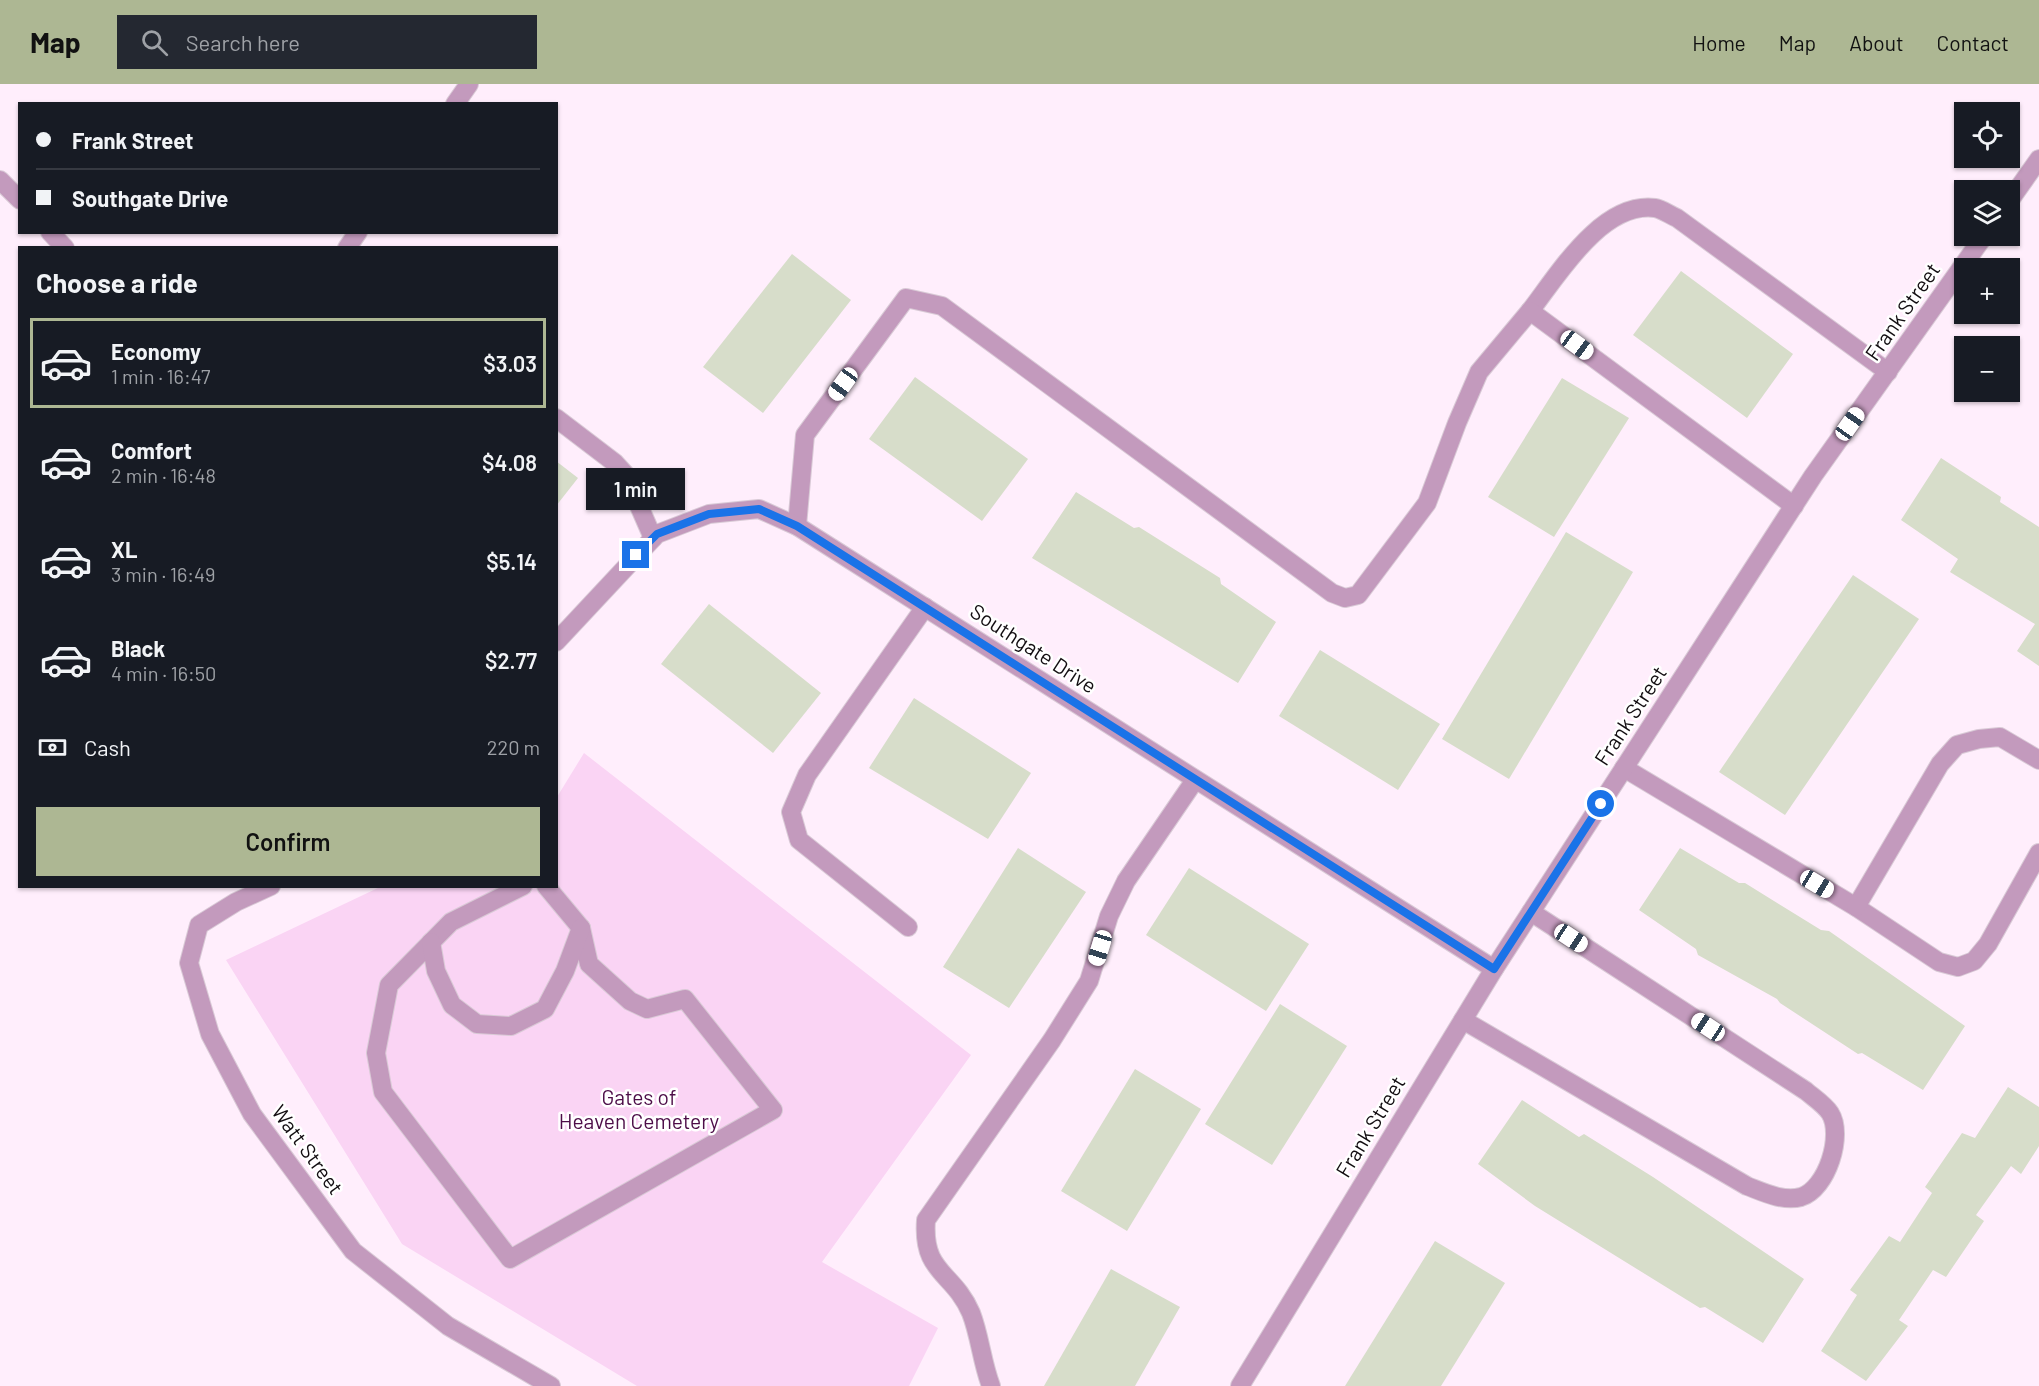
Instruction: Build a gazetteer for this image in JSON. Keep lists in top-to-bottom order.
{
  "streets": {
    "street": ["Frank Street", "Southgate Drive", "Watt Street"]
  },
  "crossings": [
    ["Frank Street", "Southgate Drive"]
  ],
  "parks": ["Gates of Heaven Cemetery"],
  "page": {
    "header": "Map",
    "search": "Search here",
    "nav": [
      "Home",
      "Map",
      "About",
      "Contact"
    ],
    "map_buttons": ["+", "−"],
    "banner": ["Frank Street", "Southgate Drive"],
    "heading": "Choose a ride",
    "list": [
      {
        "name": "Economy",
        "note": "1 min · 16:47",
        "value": "$3.03"
      },
      {
        "name": "Comfort",
        "note": "2 min · 16:48",
        "value": "$4.08"
      },
      {
        "name": "XL",
        "note": "3 min · 16:49",
        "value": "$5.14"
      },
      {
        "name": "Black",
        "note": "4 min · 16:50",
        "value": "$2.77"
      }
    ],
    "bubble": "1 min",
    "pay": ["Cash", "220 m"],
    "buttons": "Confirm"
  }
}
